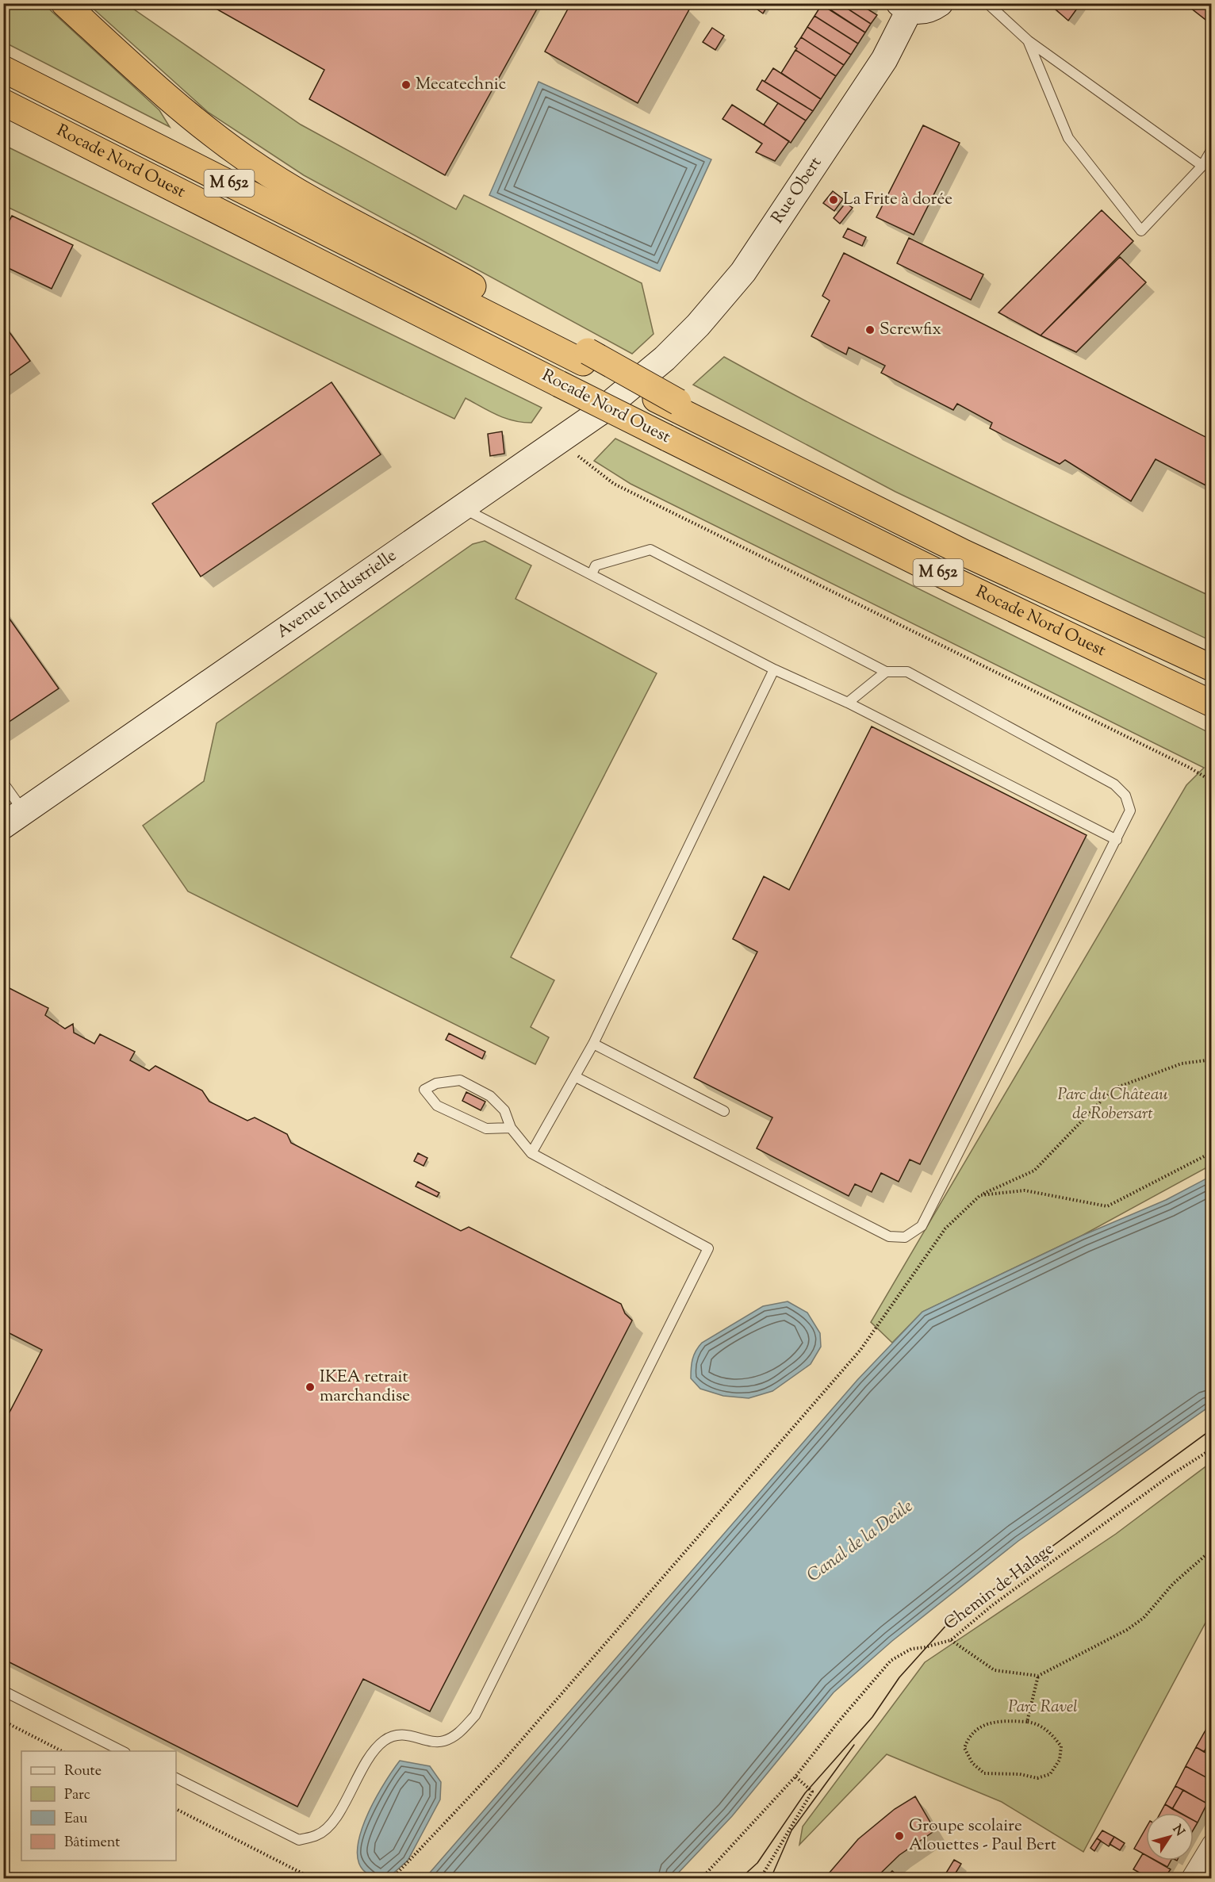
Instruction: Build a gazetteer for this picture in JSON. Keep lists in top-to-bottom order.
{
  "streets": {
    "highway": ["Rocade Nord Ouest", "M 652"],
    "street": ["Rue Obert", "Avenue Industrielle"],
    "path": ["Chemin de Halage"]
  },
  "crossings": [
    ["Rue Obert", "Avenue Industrielle"]
  ],
  "water": ["Canal de la Deûle"],
  "parks": ["Parc du Château de Robersart", "Parc Ravel"],
  "places": [
    "Mecatechnic",
    "La Frite à dorée",
    "Screwfix",
    "IKEA retrait marchandise",
    "Groupe scolaire Alouettes - Paul Bert"
  ],
  "legend": [
    "Route",
    "Parc",
    "Eau",
    "Bâtiment"
  ],
  "north": "top right"
}
